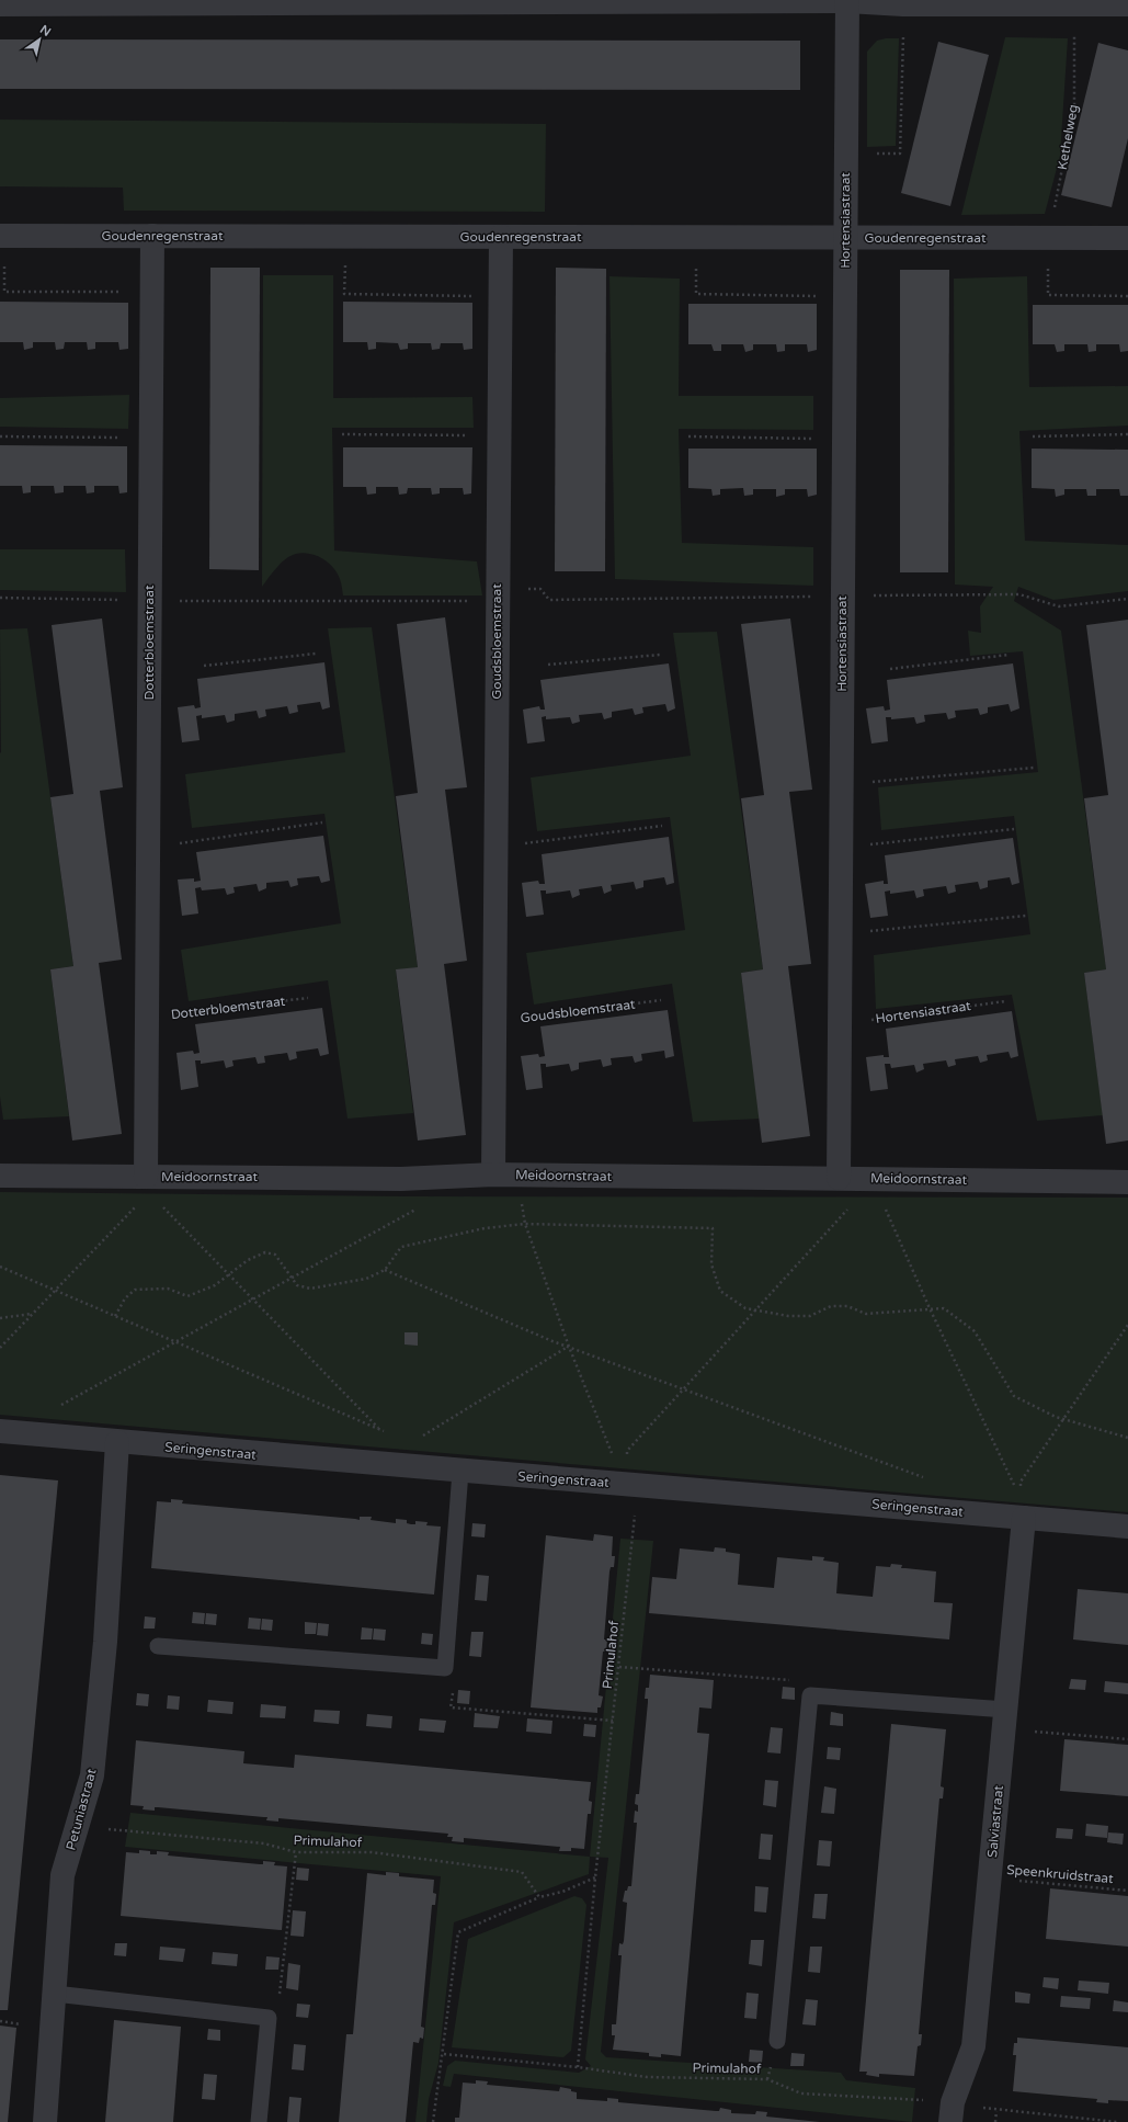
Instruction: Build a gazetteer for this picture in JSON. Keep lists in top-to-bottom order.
{
  "streets": {
    "street": [
      "Hortensiastraat",
      "Goudenregenstraat",
      "Goudsbloemstraat",
      "Dotterbloemstraat",
      "Meidoornstraat",
      "Seringenstraat",
      "Petuniastraat",
      "Salviastraat"
    ],
    "path": ["Kethelweg", "Primulahof", "Speenkruidstraat"]
  },
  "crossings": [
    ["Kethelweg", "Goudenregenstraat"],
    ["Hortensiastraat", "Goudenregenstraat"],
    ["Hortensiastraat", "Meidoornstraat"],
    ["Goudenregenstraat", "Goudsbloemstraat"],
    ["Goudenregenstraat", "Dotterbloemstraat"],
    ["Goudsbloemstraat", "Meidoornstraat"],
    ["Dotterbloemstraat", "Meidoornstraat"],
    ["Seringenstraat", "Primulahof"],
    ["Seringenstraat", "Petuniastraat"],
    ["Seringenstraat", "Salviastraat"],
    ["Primulahof", "Petuniastraat"],
    ["Primulahof", "Salviastraat"],
    ["Salviastraat", "Speenkruidstraat"]
  ],
  "north": "top right"
}
